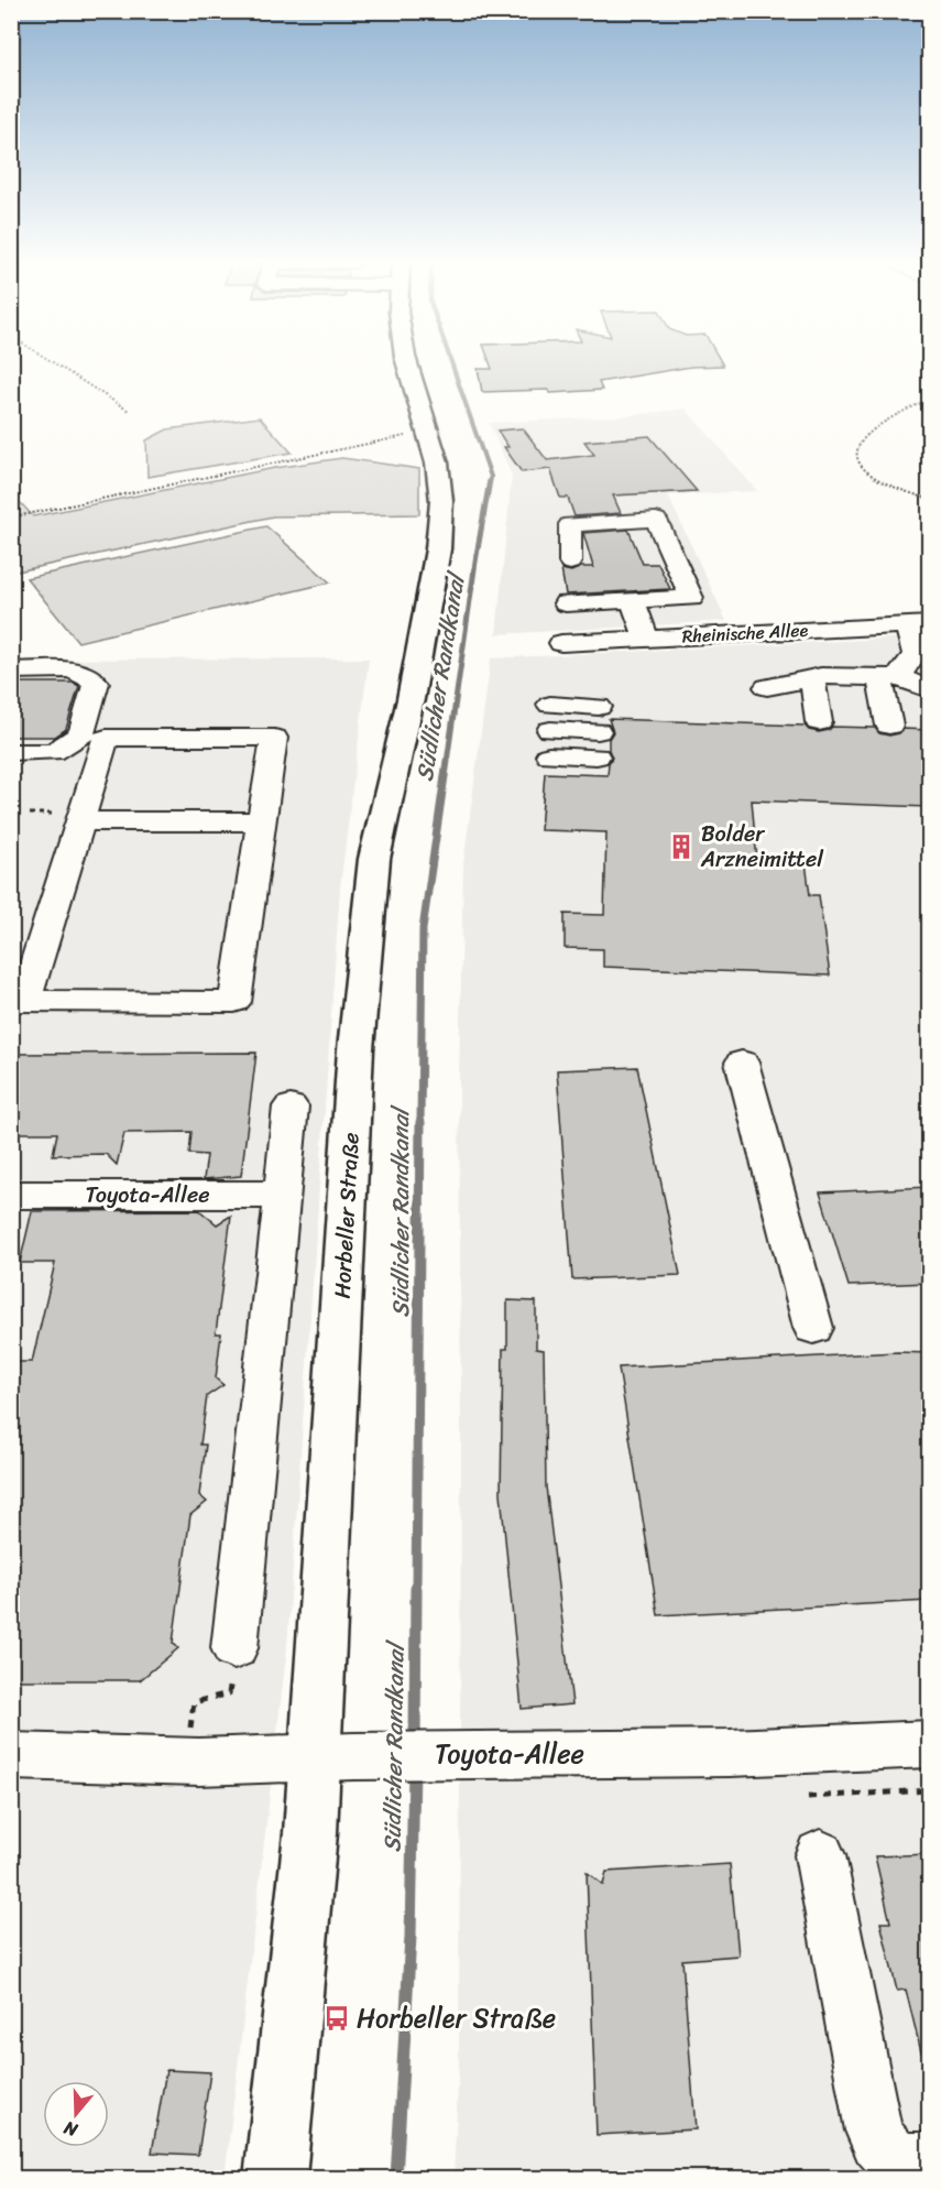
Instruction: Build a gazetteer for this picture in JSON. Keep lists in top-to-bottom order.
{
  "streets": {
    "main road": ["Horbeller Straße"],
    "street": ["Rheinische Allee", "Toyota-Allee"]
  },
  "crossings": [
    ["Toyota-Allee", "Horbeller Straße"]
  ],
  "water": ["Südlicher Randkanal"],
  "places": {
    "building": ["Bolder Arzneimittel"],
    "bus stop": ["Horbeller Straße"]
  },
  "north": "bottom"
}
